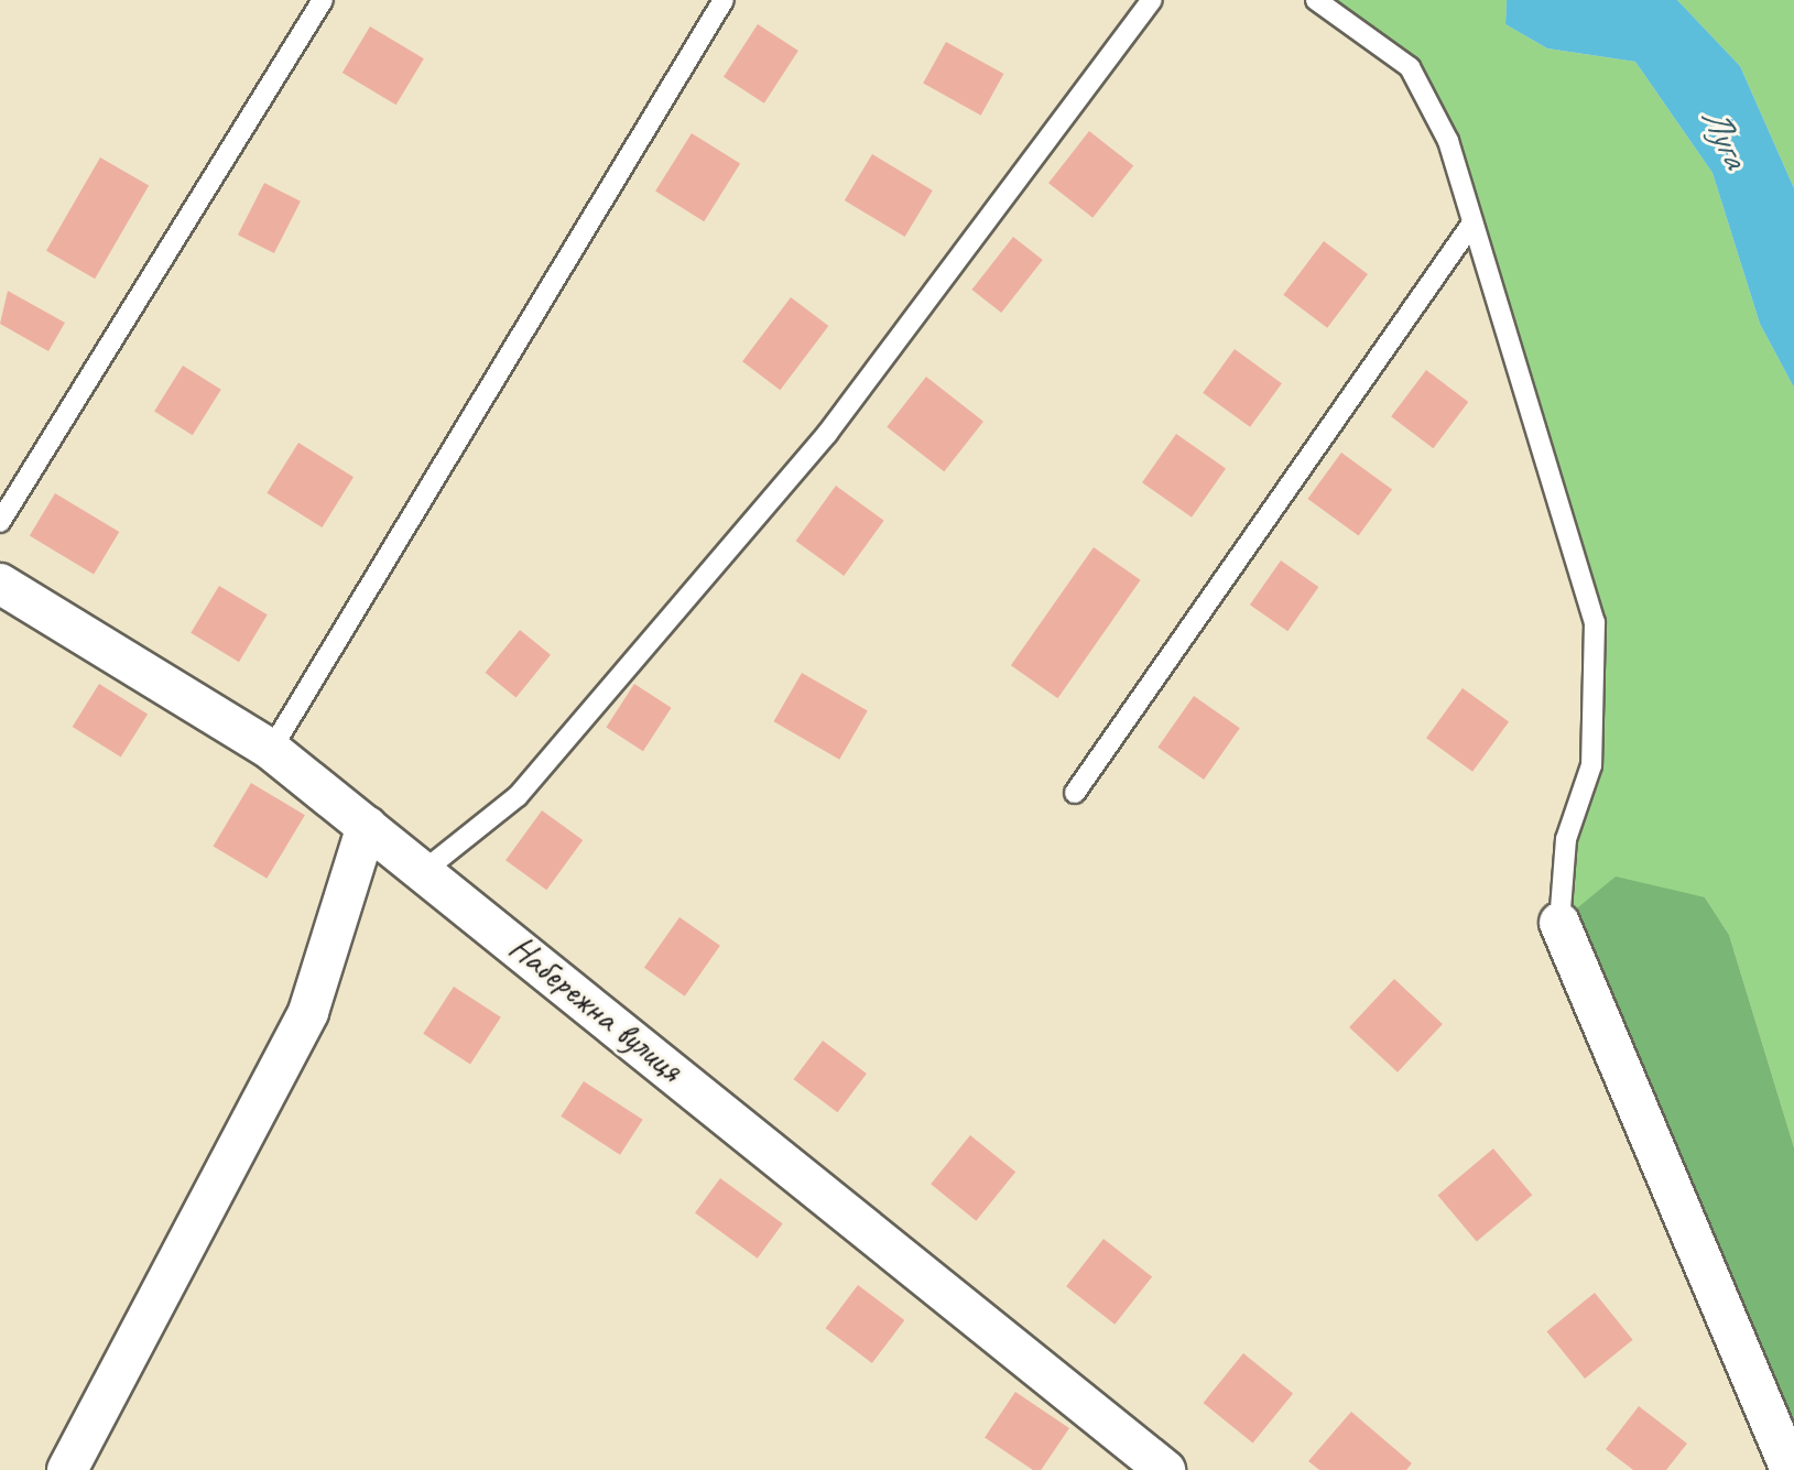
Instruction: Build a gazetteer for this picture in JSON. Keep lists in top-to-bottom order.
{
  "streets": {
    "street": ["Набережна вулиця"]
  },
  "water": ["Луга"]
}
